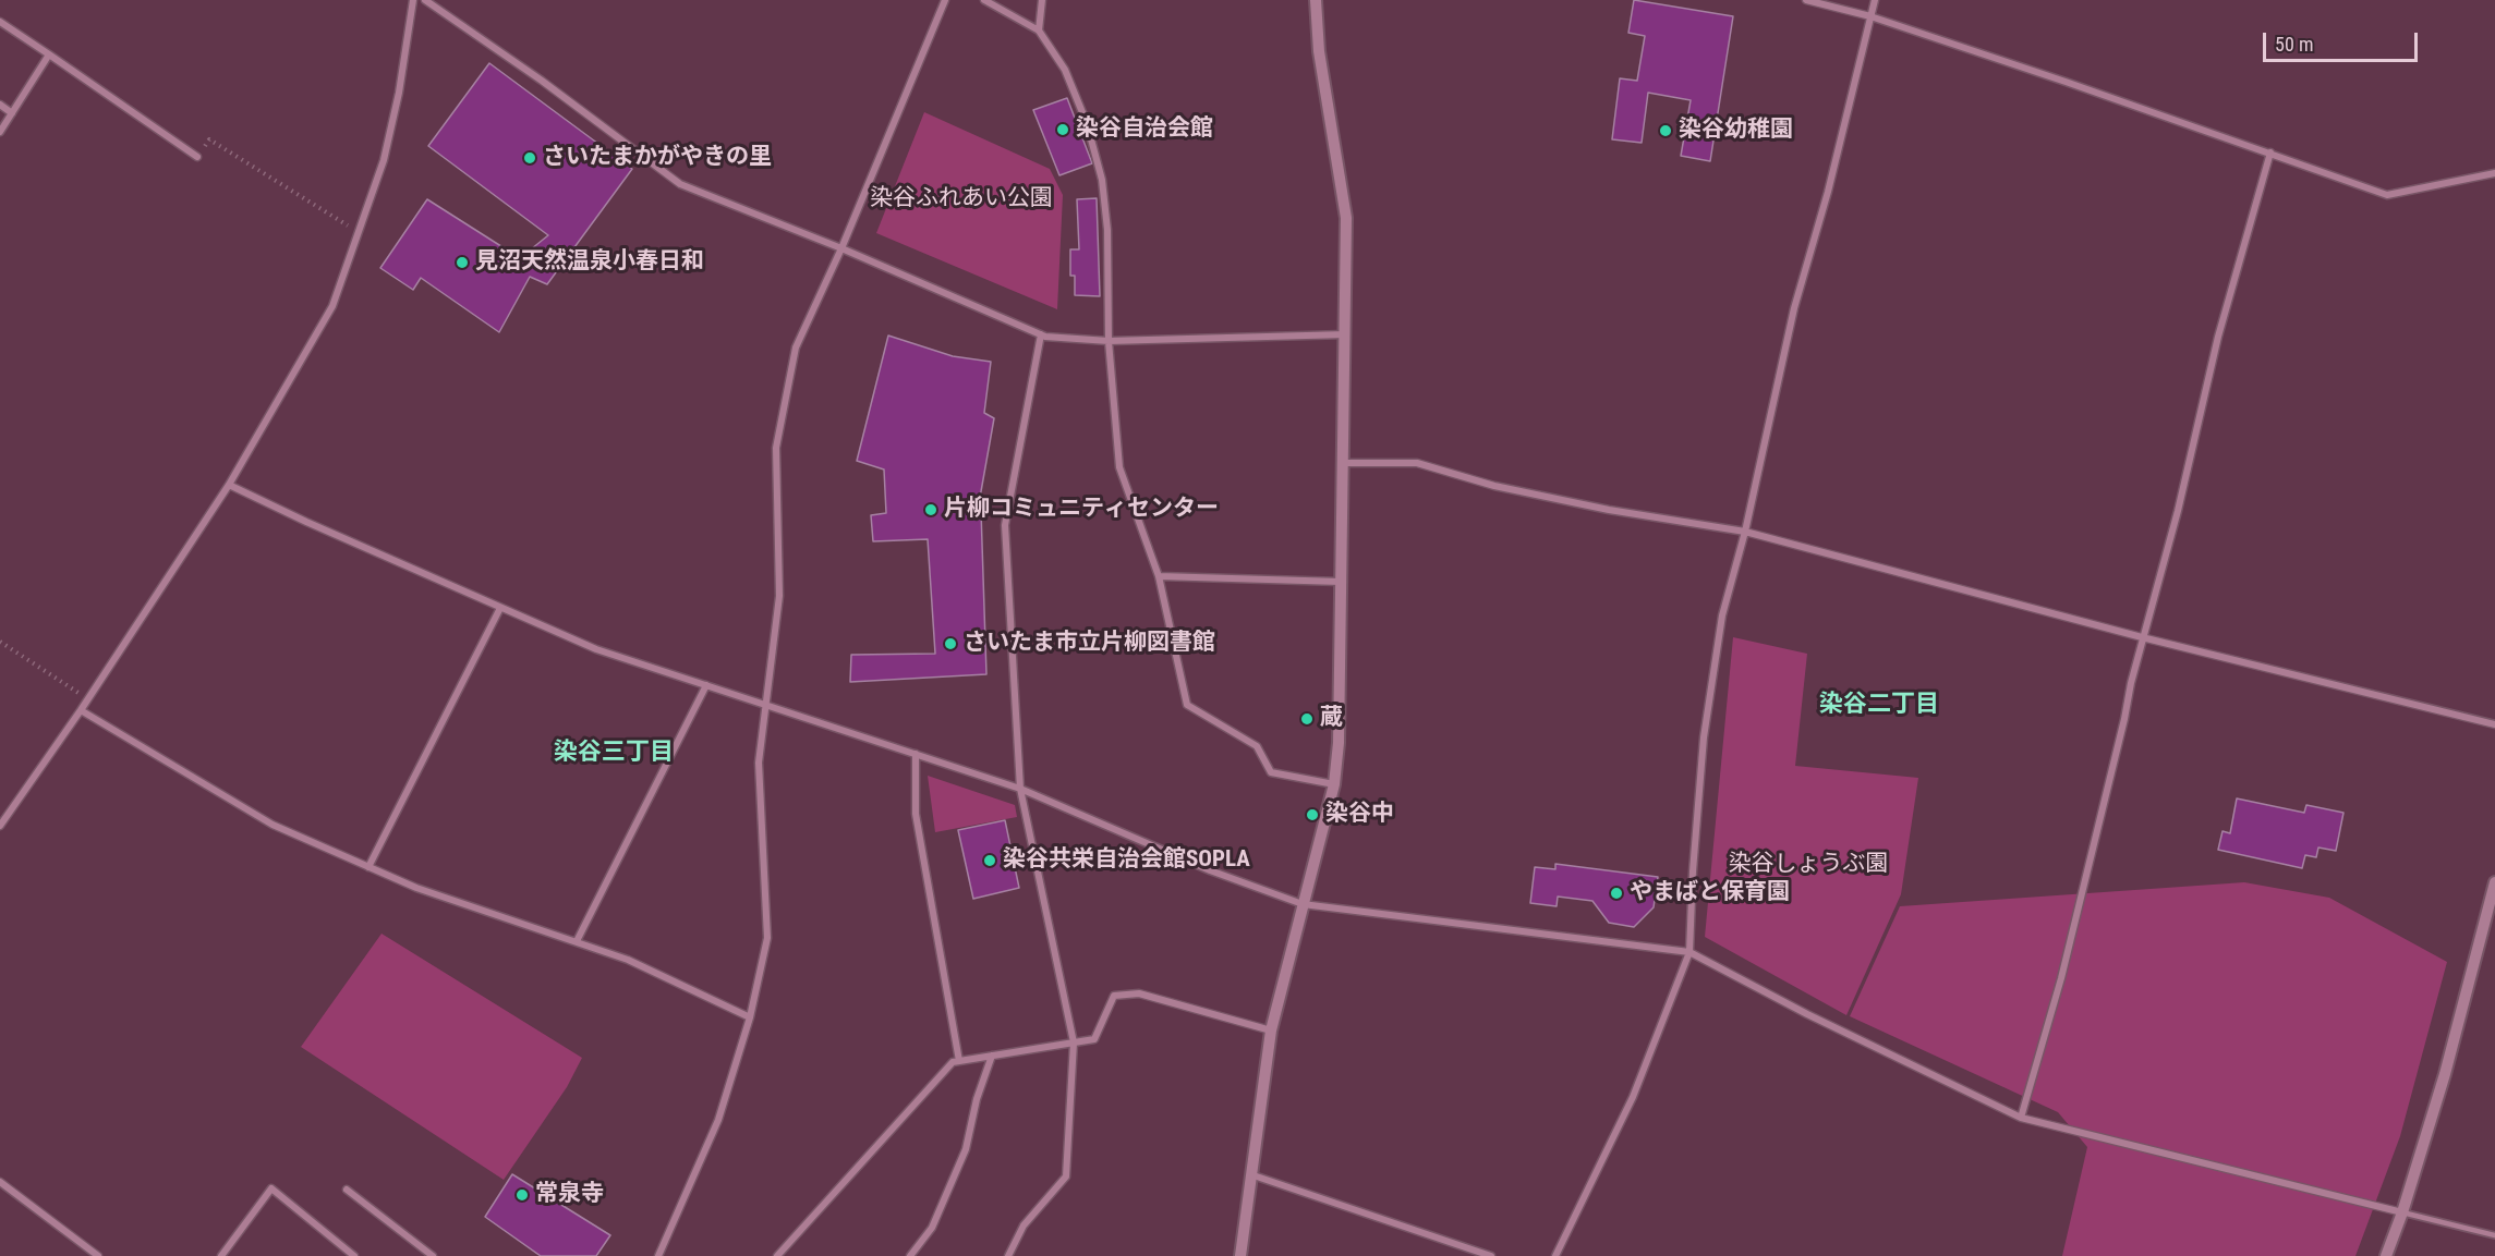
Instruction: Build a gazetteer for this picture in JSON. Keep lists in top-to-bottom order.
{
  "districts": ["染谷二丁目", "染谷三丁目"],
  "parks": ["染谷ふれあい公園", "染谷しょうぶ園"],
  "places": [
    "染谷自治会館",
    "染谷幼稚園",
    "さいたまかがやきの里",
    "見沼天然温泉小春日和",
    "片柳コミュニティセンター",
    "さいたま市立片柳図書館",
    "蔵",
    "染谷中",
    "染谷共栄自治会館SOPLA",
    "やまばと保育園",
    "常泉寺"
  ],
  "scale_bar": "50 m"
}
